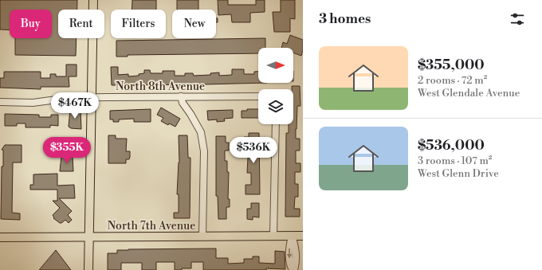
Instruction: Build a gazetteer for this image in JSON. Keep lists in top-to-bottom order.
{
  "streets": {
    "main road": ["North 7th Avenue"],
    "street": ["North 8th Avenue"]
  },
  "north": "right",
  "page": {
    "heading": "3 homes",
    "chip": [
      "Buy",
      "Rent",
      "Filters",
      "New"
    ],
    "list": [
      {
        "name": "$355,000",
        "note": "2 rooms · 72 m² · West Glendale Avenue"
      },
      {
        "name": "$536,000",
        "note": "3 rooms · 107 m² · West Glenn Drive"
      }
    ],
    "price": ["$467K", "$355K", "$536K"]
  }
}
